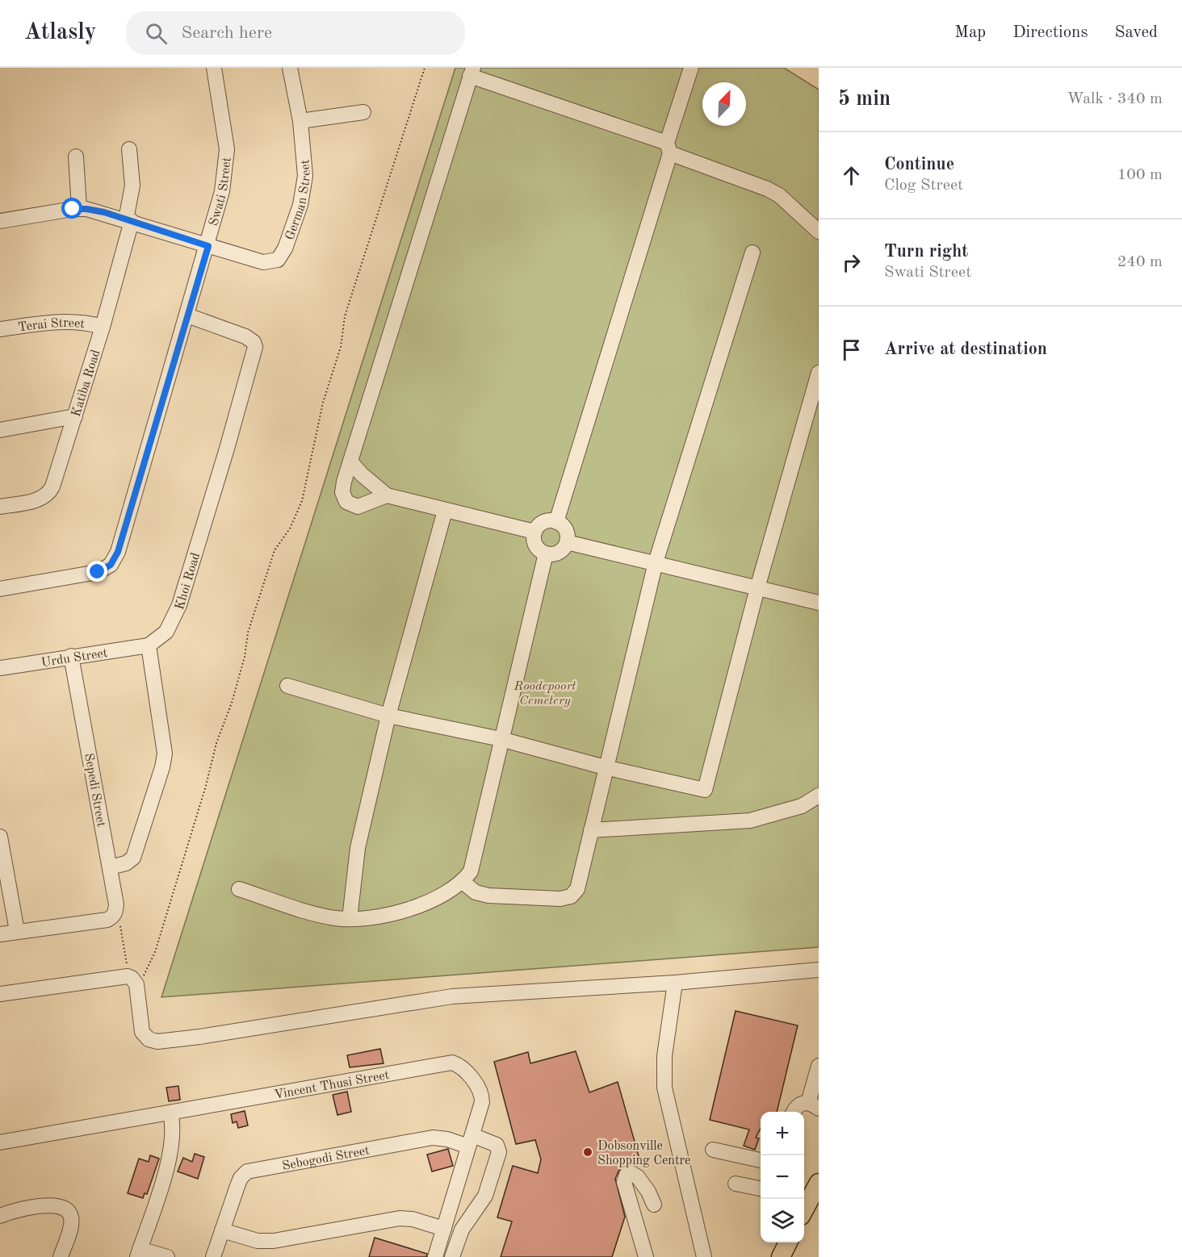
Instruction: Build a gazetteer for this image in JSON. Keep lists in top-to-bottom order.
{
  "streets": {
    "street": [
      "Swati Street",
      "German Street",
      "Terai Street",
      "Katiba Road",
      "Khoi Road",
      "Urdu Street",
      "Sepedi Street",
      "Vincent Thusi Street",
      "Sebogodi Street"
    ]
  },
  "crossings": [
    ["Swati Street", "German Street"],
    ["Swati Street", "Khoi Road"],
    ["Terai Street", "Katiba Road"],
    ["Khoi Road", "Urdu Street"],
    ["Urdu Street", "Sepedi Street"],
    ["Vincent Thusi Street", "Sebogodi Street"]
  ],
  "parks": ["Roodepoort Cemetery"],
  "places": ["Dobsonville Shopping Centre"],
  "north": "top right",
  "page": {
    "header": "Atlasly",
    "search": "Search here",
    "nav": ["Map", "Directions", "Saved"],
    "heading": ["5 min", "Walk · 340 m"],
    "list": [
      ["Continue", "Clog Street", "100 m"],
      ["Turn right", "Swati Street", "240 m"],
      "Arrive at destination"
    ],
    "map_buttons": ["+", "−"]
  }
}
